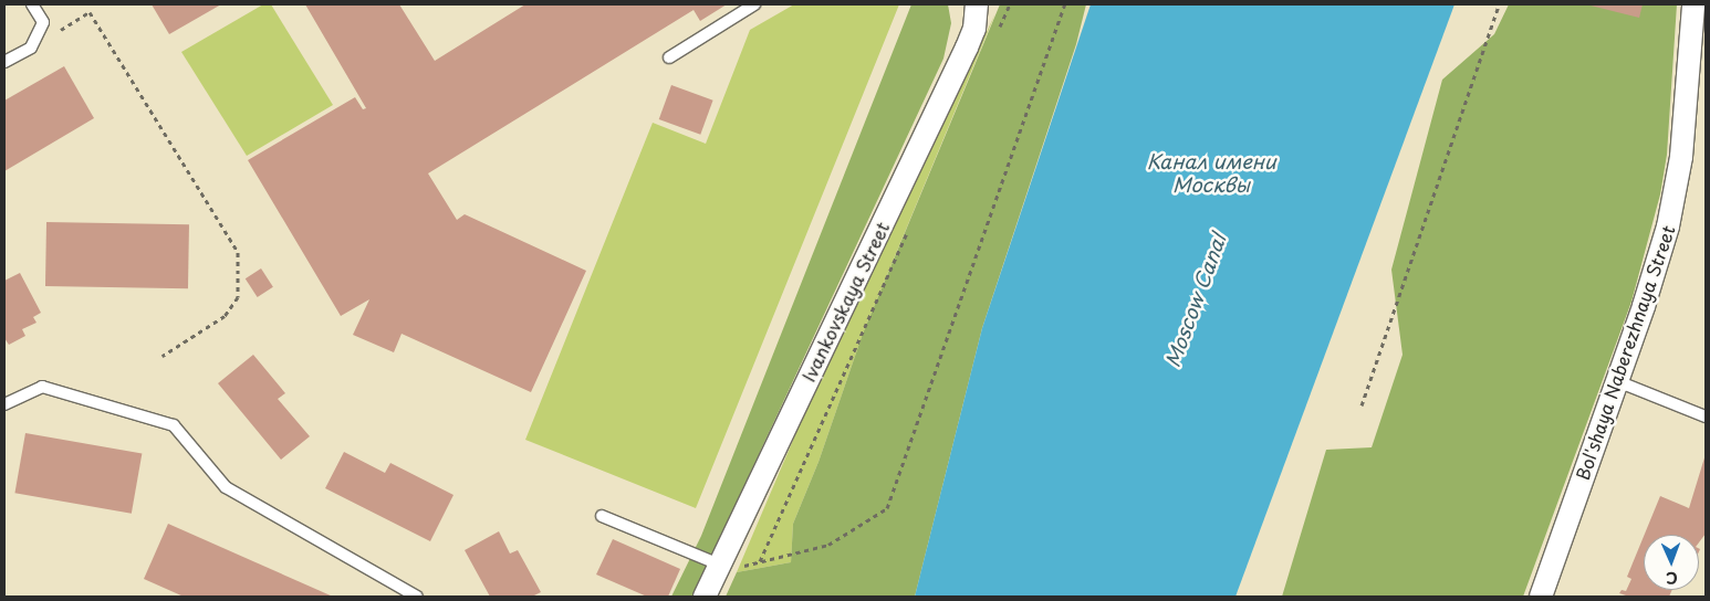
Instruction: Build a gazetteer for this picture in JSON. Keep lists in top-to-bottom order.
{
  "streets": {
    "street": ["Ivankovskaya Street", "Bol'shaya Naberezhnaya Street"]
  },
  "water": ["Канал имени Москвы", "Moscow Canal"],
  "north": "bottom"
}
